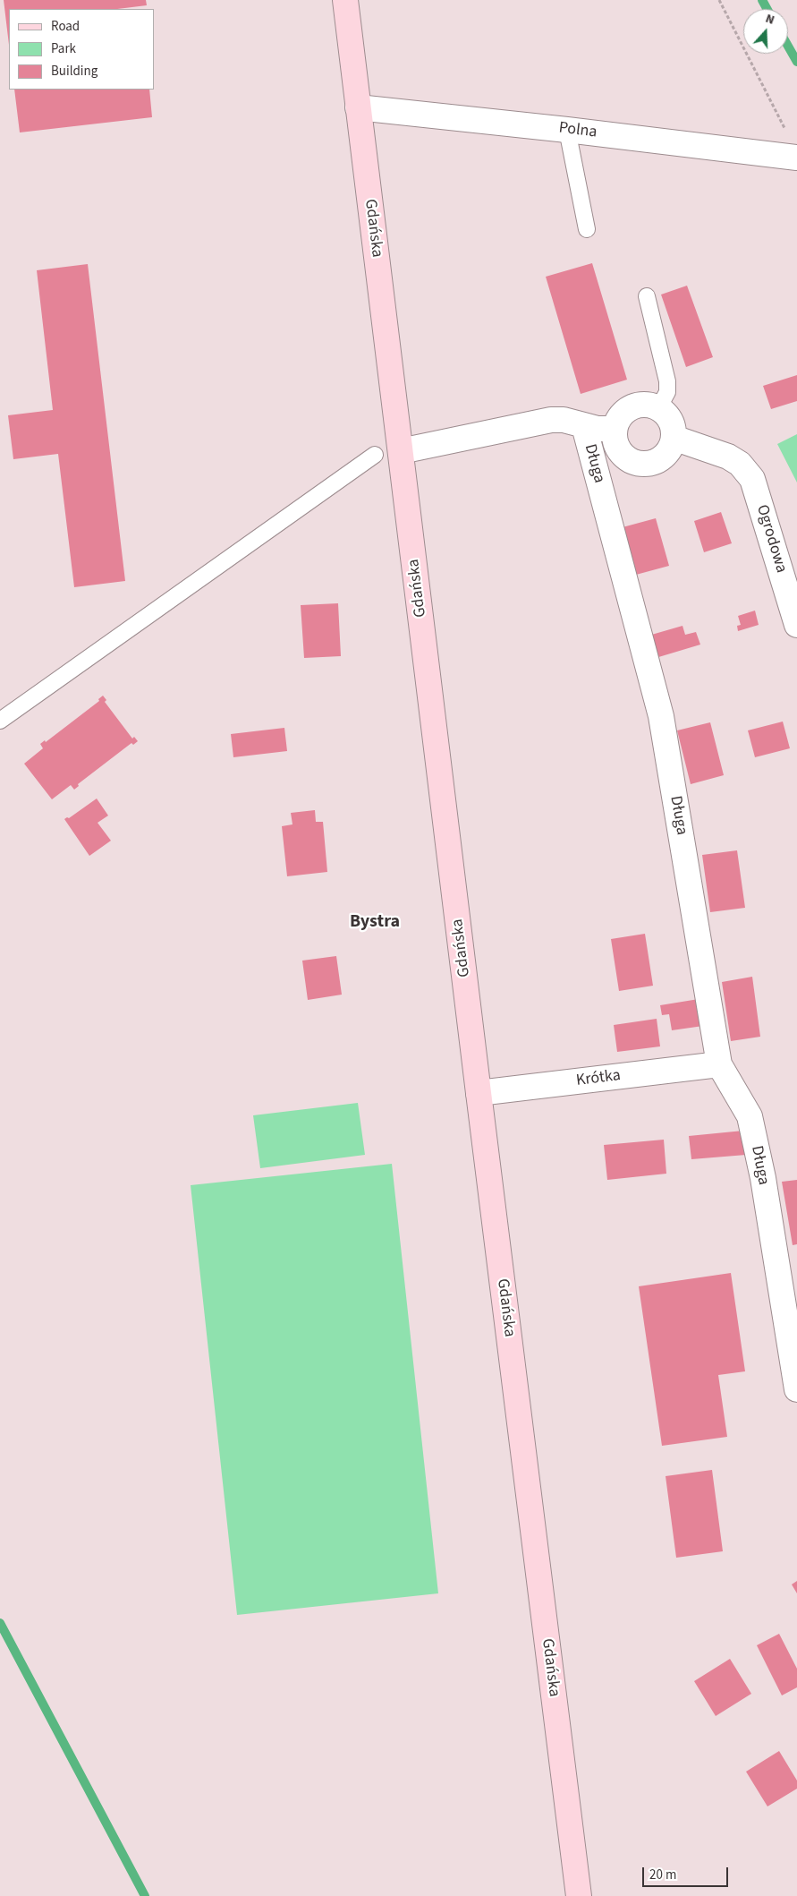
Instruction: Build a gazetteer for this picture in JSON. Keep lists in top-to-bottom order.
{
  "streets": {
    "street": [
      "Polna",
      "Gdańska",
      "Długa",
      "Ogrodowa",
      "Krótka"
    ]
  },
  "crossings": [
    ["Polna", "Gdańska"],
    ["Gdańska", "Długa"],
    ["Gdańska", "Krótka"],
    ["Długa", "Krótka"]
  ],
  "districts": ["Bystra"],
  "legend": ["Road", "Park", "Building"],
  "scale_bar": "20 m",
  "north": "top"
}
